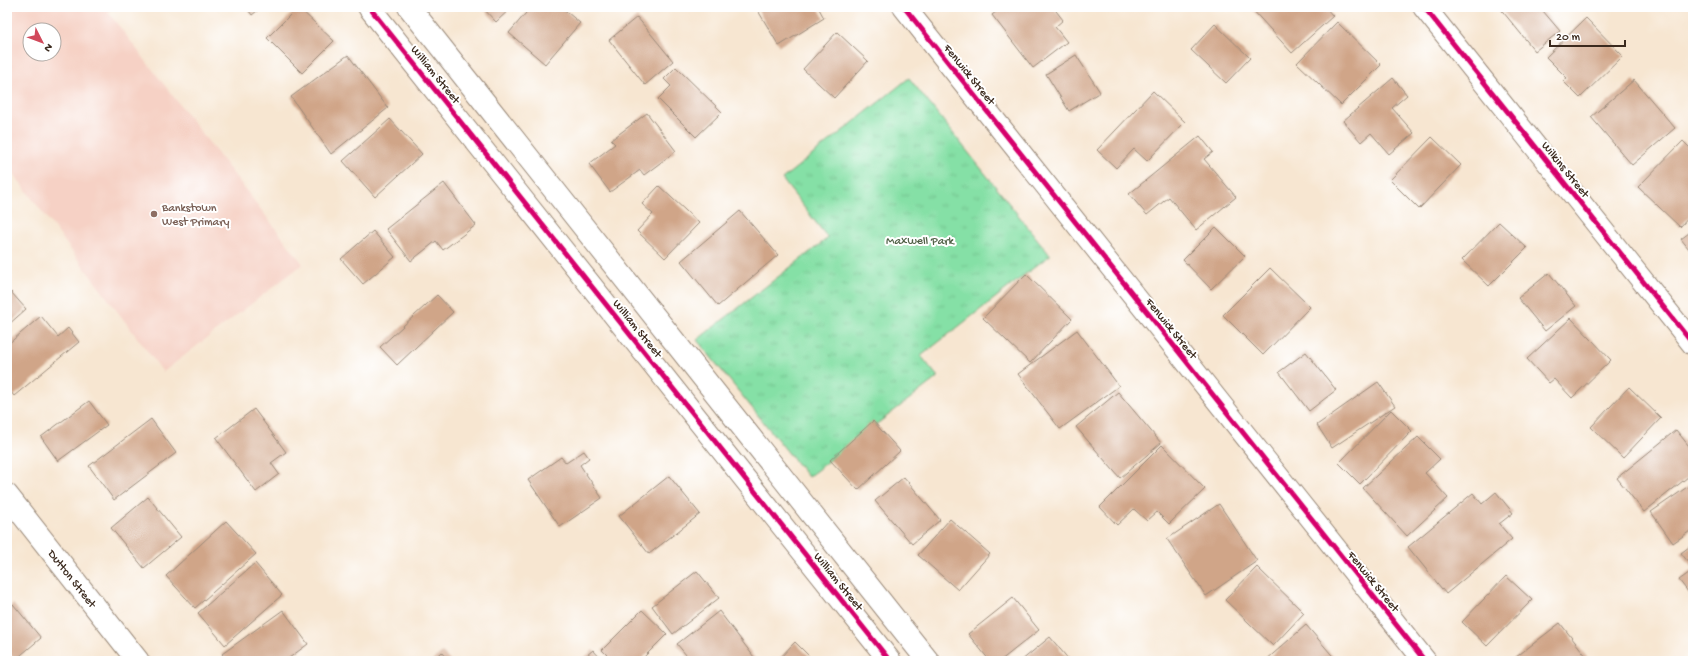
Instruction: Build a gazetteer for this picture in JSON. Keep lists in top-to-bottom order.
{
  "streets": {
    "street": [
      "William Street",
      "Fenwick Street",
      "Wilkins Street",
      "Dutton Street"
    ]
  },
  "parks": ["Maxwell Park"],
  "places": ["Bankstown West Primary"],
  "scale_bar": "20 m",
  "north": "bottom right"
}
